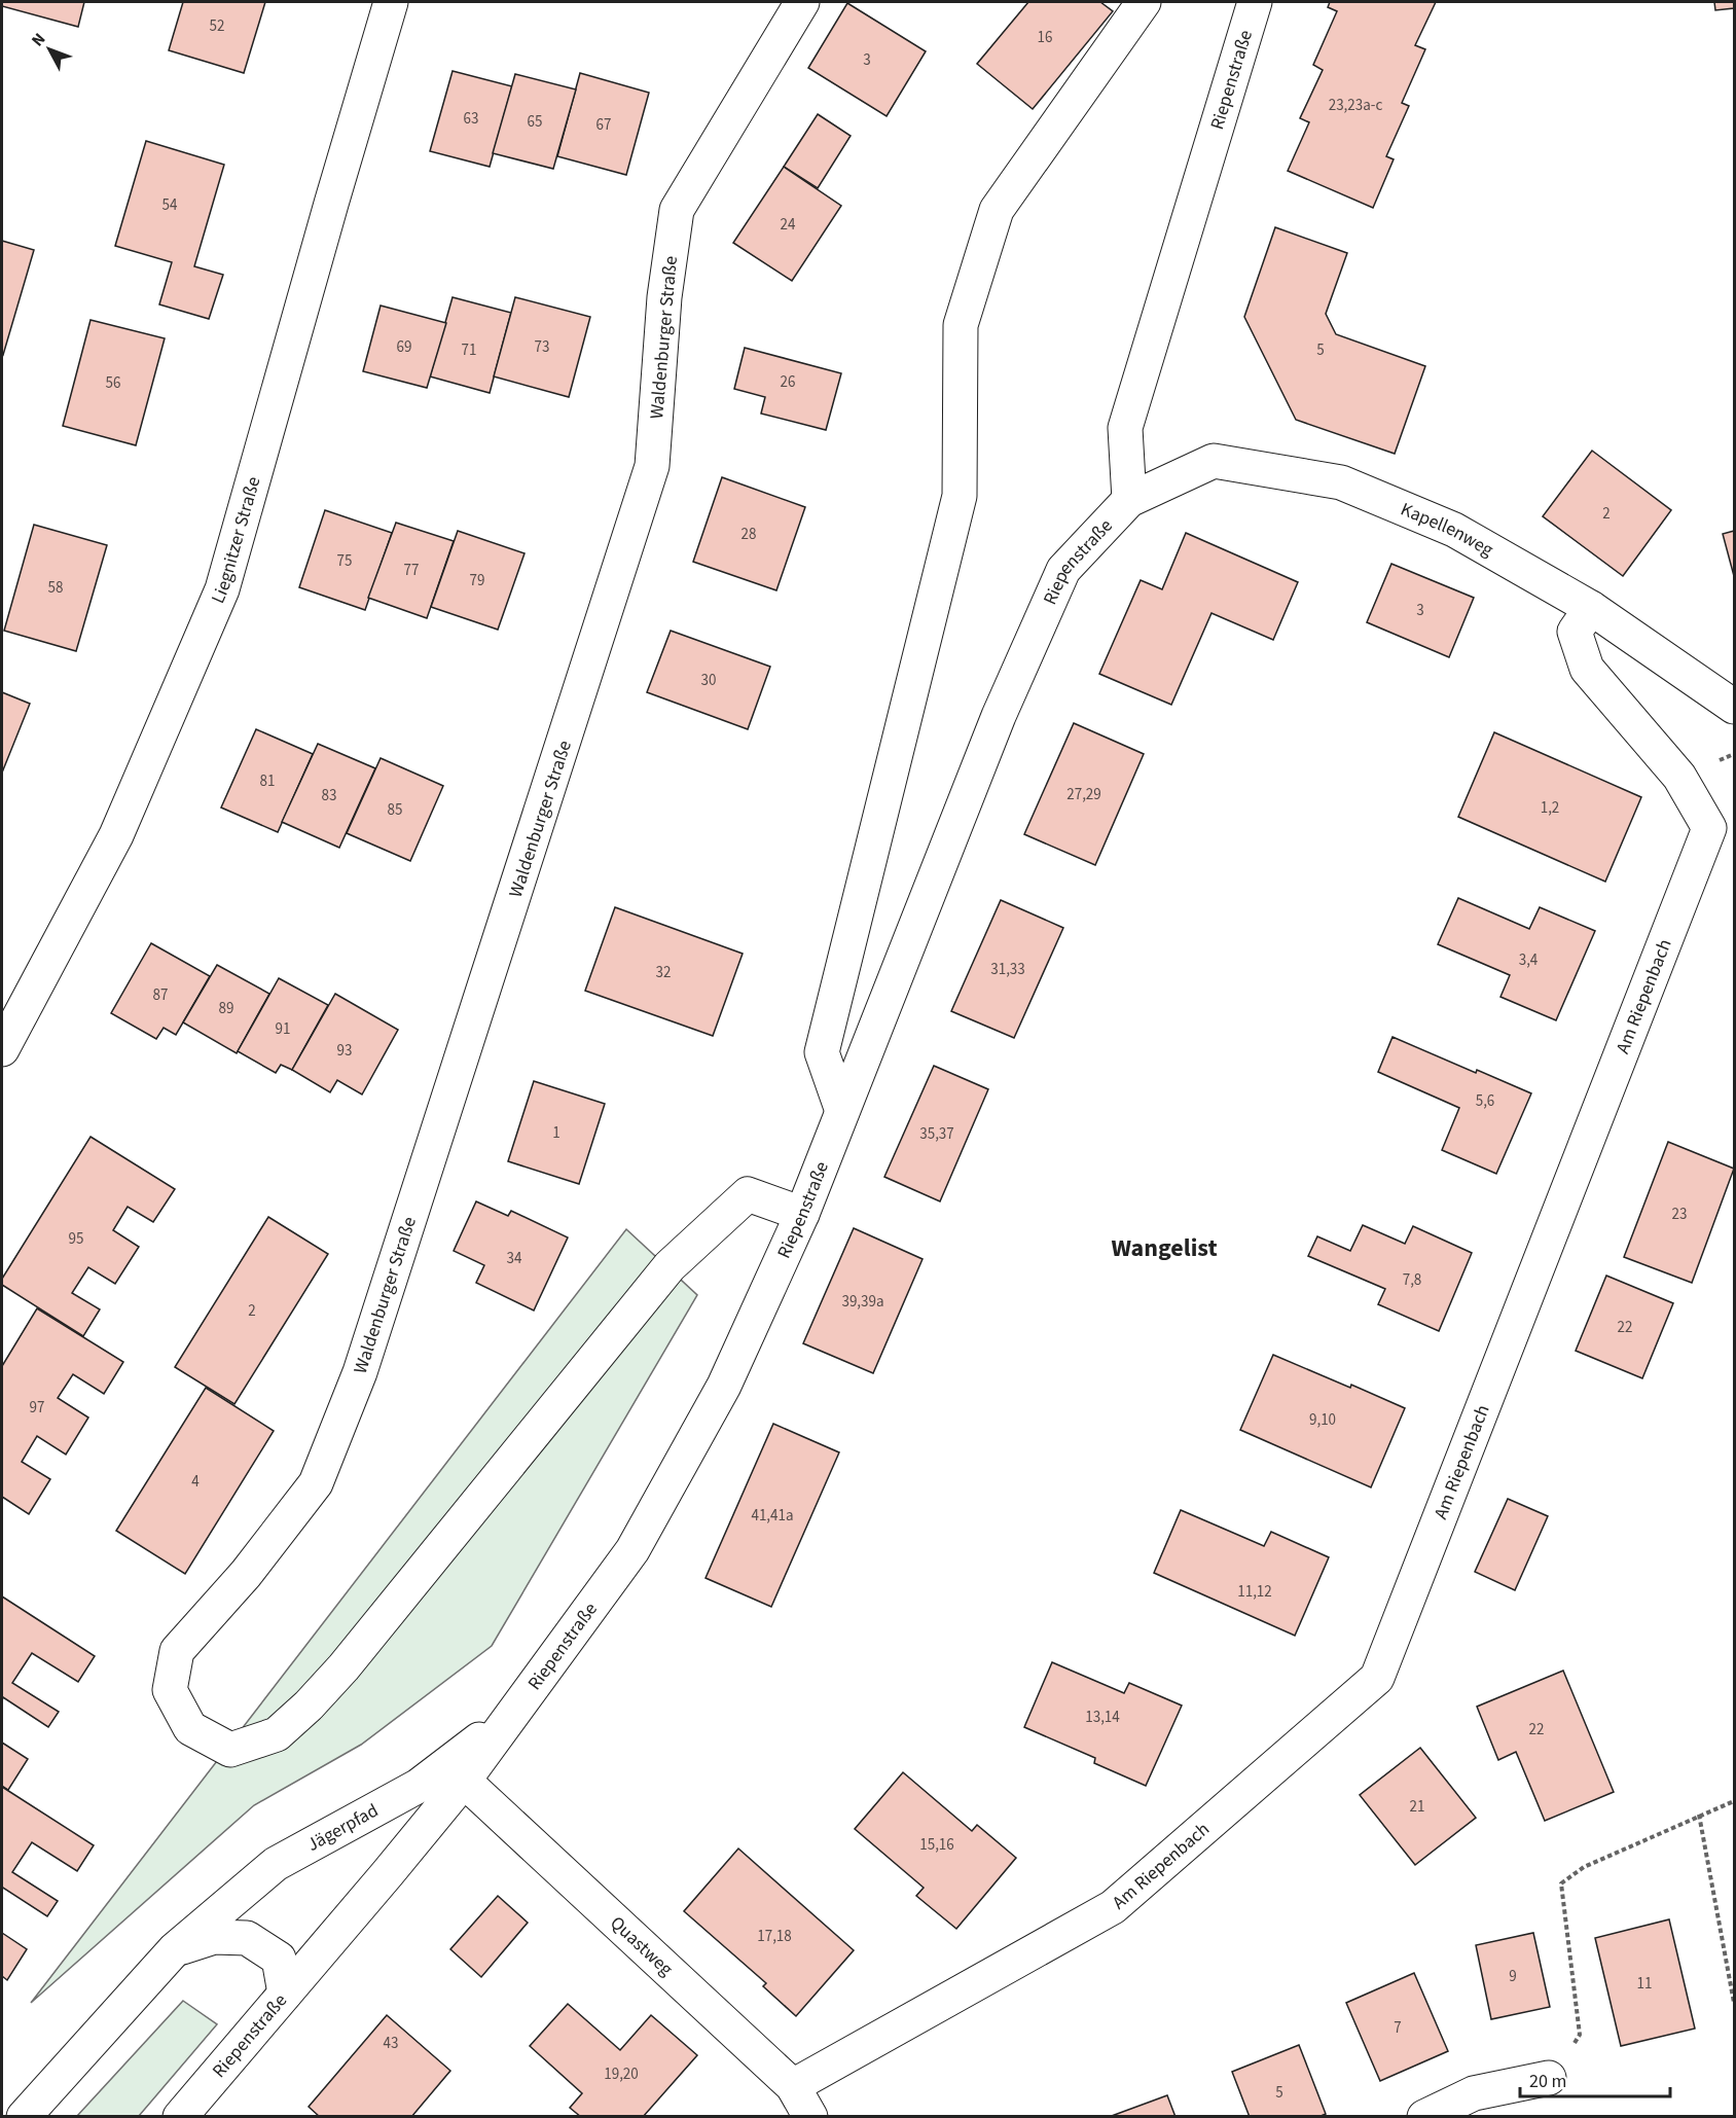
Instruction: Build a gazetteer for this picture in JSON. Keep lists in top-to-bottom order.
{
  "streets": {
    "street": [
      "Riepenstraße",
      "Waldenburger Straße",
      "Kapellenweg",
      "Liegnitzer Straße",
      "Am Riepenbach",
      "Jägerpfad",
      "Quastweg"
    ]
  },
  "crossings": [
    ["Riepenstraße", "Waldenburger Straße"],
    ["Riepenstraße", "Kapellenweg"],
    ["Riepenstraße", "Jägerpfad"],
    ["Riepenstraße", "Quastweg"],
    ["Kapellenweg", "Am Riepenbach"],
    ["Am Riepenbach", "Quastweg"]
  ],
  "districts": ["Wangelist"],
  "house_numbers": [
    "52",
    "16",
    "3",
    "23,23a-c",
    "63",
    "65",
    "67",
    "54",
    "24",
    "69",
    "73",
    "71",
    "5",
    "26",
    "56",
    "2",
    "28",
    "75",
    "77",
    "79",
    "58",
    "3",
    "30",
    "81",
    "27,29",
    "83",
    "1,2",
    "85",
    "3,4",
    "31,33",
    "32",
    "87",
    "89",
    "91",
    "93",
    "5,6",
    "1",
    "35,37",
    "23",
    "95",
    "34",
    "7,8",
    "39,39a",
    "2",
    "22",
    "97",
    "9,10",
    "4",
    "41,41a",
    "11,12",
    "13,14",
    "22",
    "21",
    "15,16",
    "17,18",
    "9",
    "11",
    "7",
    "43",
    "19,20",
    "5"
  ],
  "scale_bar": "20 m",
  "north": "top left"
}
